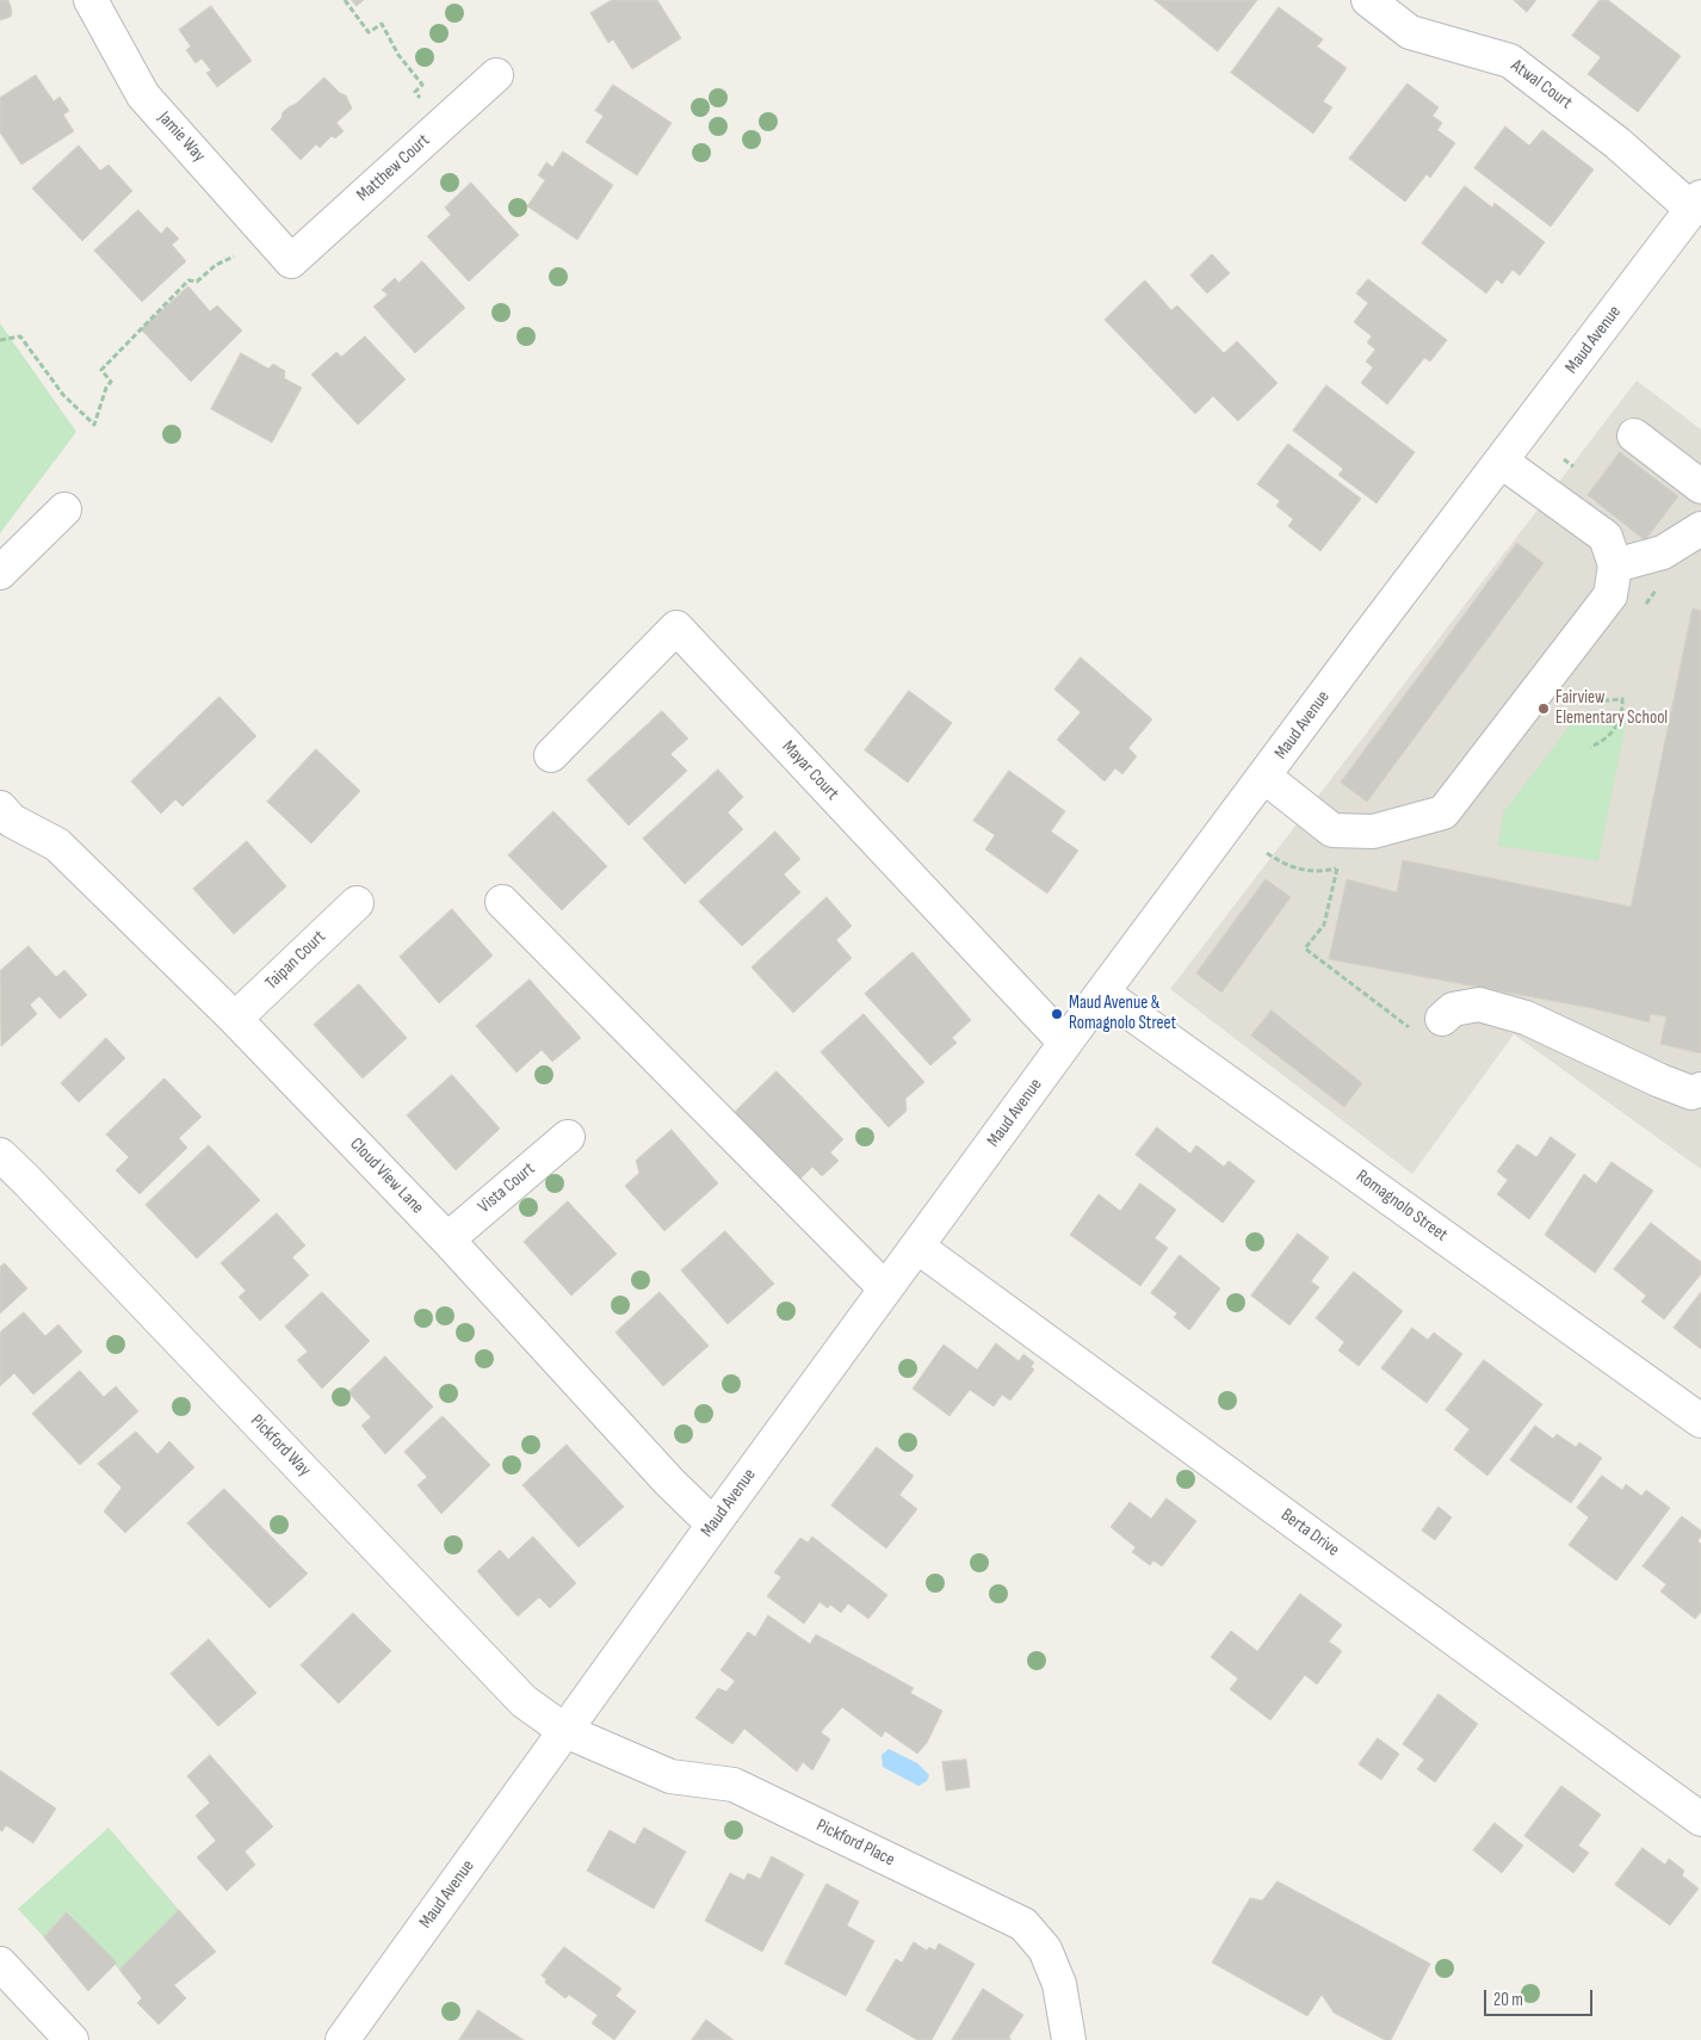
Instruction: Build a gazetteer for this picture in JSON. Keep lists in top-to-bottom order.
{
  "streets": {
    "street": [
      "Atwal Court",
      "Jamie Way",
      "Matthew Court",
      "Maud Avenue",
      "Mayar Court",
      "Taipan Court",
      "Cloud View Lane",
      "Vista Court",
      "Romagnolo Street",
      "Pickford Way",
      "Berta Drive",
      "Pickford Place"
    ]
  },
  "crossings": [
    ["Atwal Court", "Maud Avenue"],
    ["Jamie Way", "Matthew Court"],
    ["Maud Avenue", "Mayar Court"],
    ["Maud Avenue", "Cloud View Lane"],
    ["Maud Avenue", "Romagnolo Street"],
    ["Maud Avenue", "Pickford Way"],
    ["Maud Avenue", "Berta Drive"],
    ["Maud Avenue", "Pickford Place"],
    ["Taipan Court", "Cloud View Lane"],
    ["Cloud View Lane", "Vista Court"],
    ["Pickford Way", "Pickford Place"]
  ],
  "places": ["Fairview Elementary School", "Maud Avenue & Romagnolo Street"],
  "scale_bar": "20 m"
}
